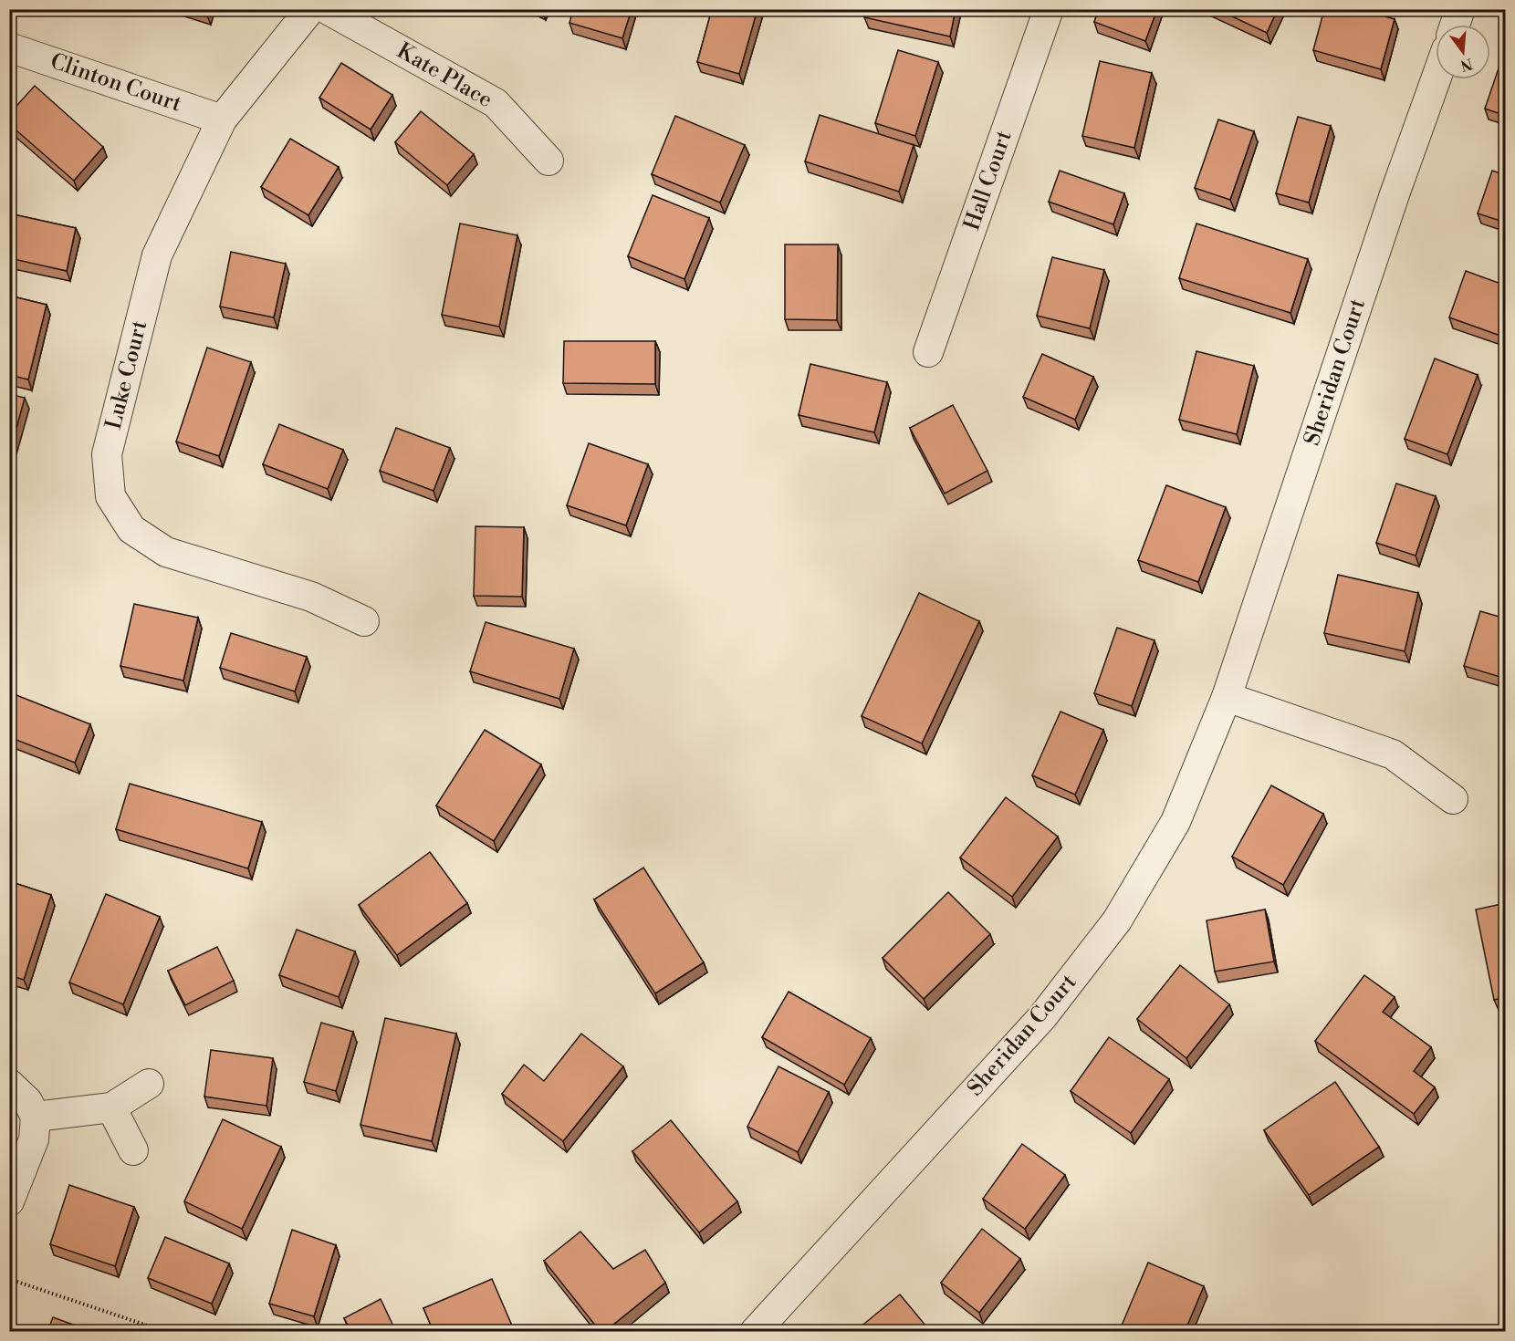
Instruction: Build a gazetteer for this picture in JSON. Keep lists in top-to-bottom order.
{
  "streets": {
    "street": [
      "Kate Place",
      "Clinton Court",
      "Hall Court",
      "Sheridan Court",
      "Luke Court"
    ]
  },
  "crossings": [
    ["Clinton Court", "Luke Court"]
  ],
  "north": "bottom"
}
